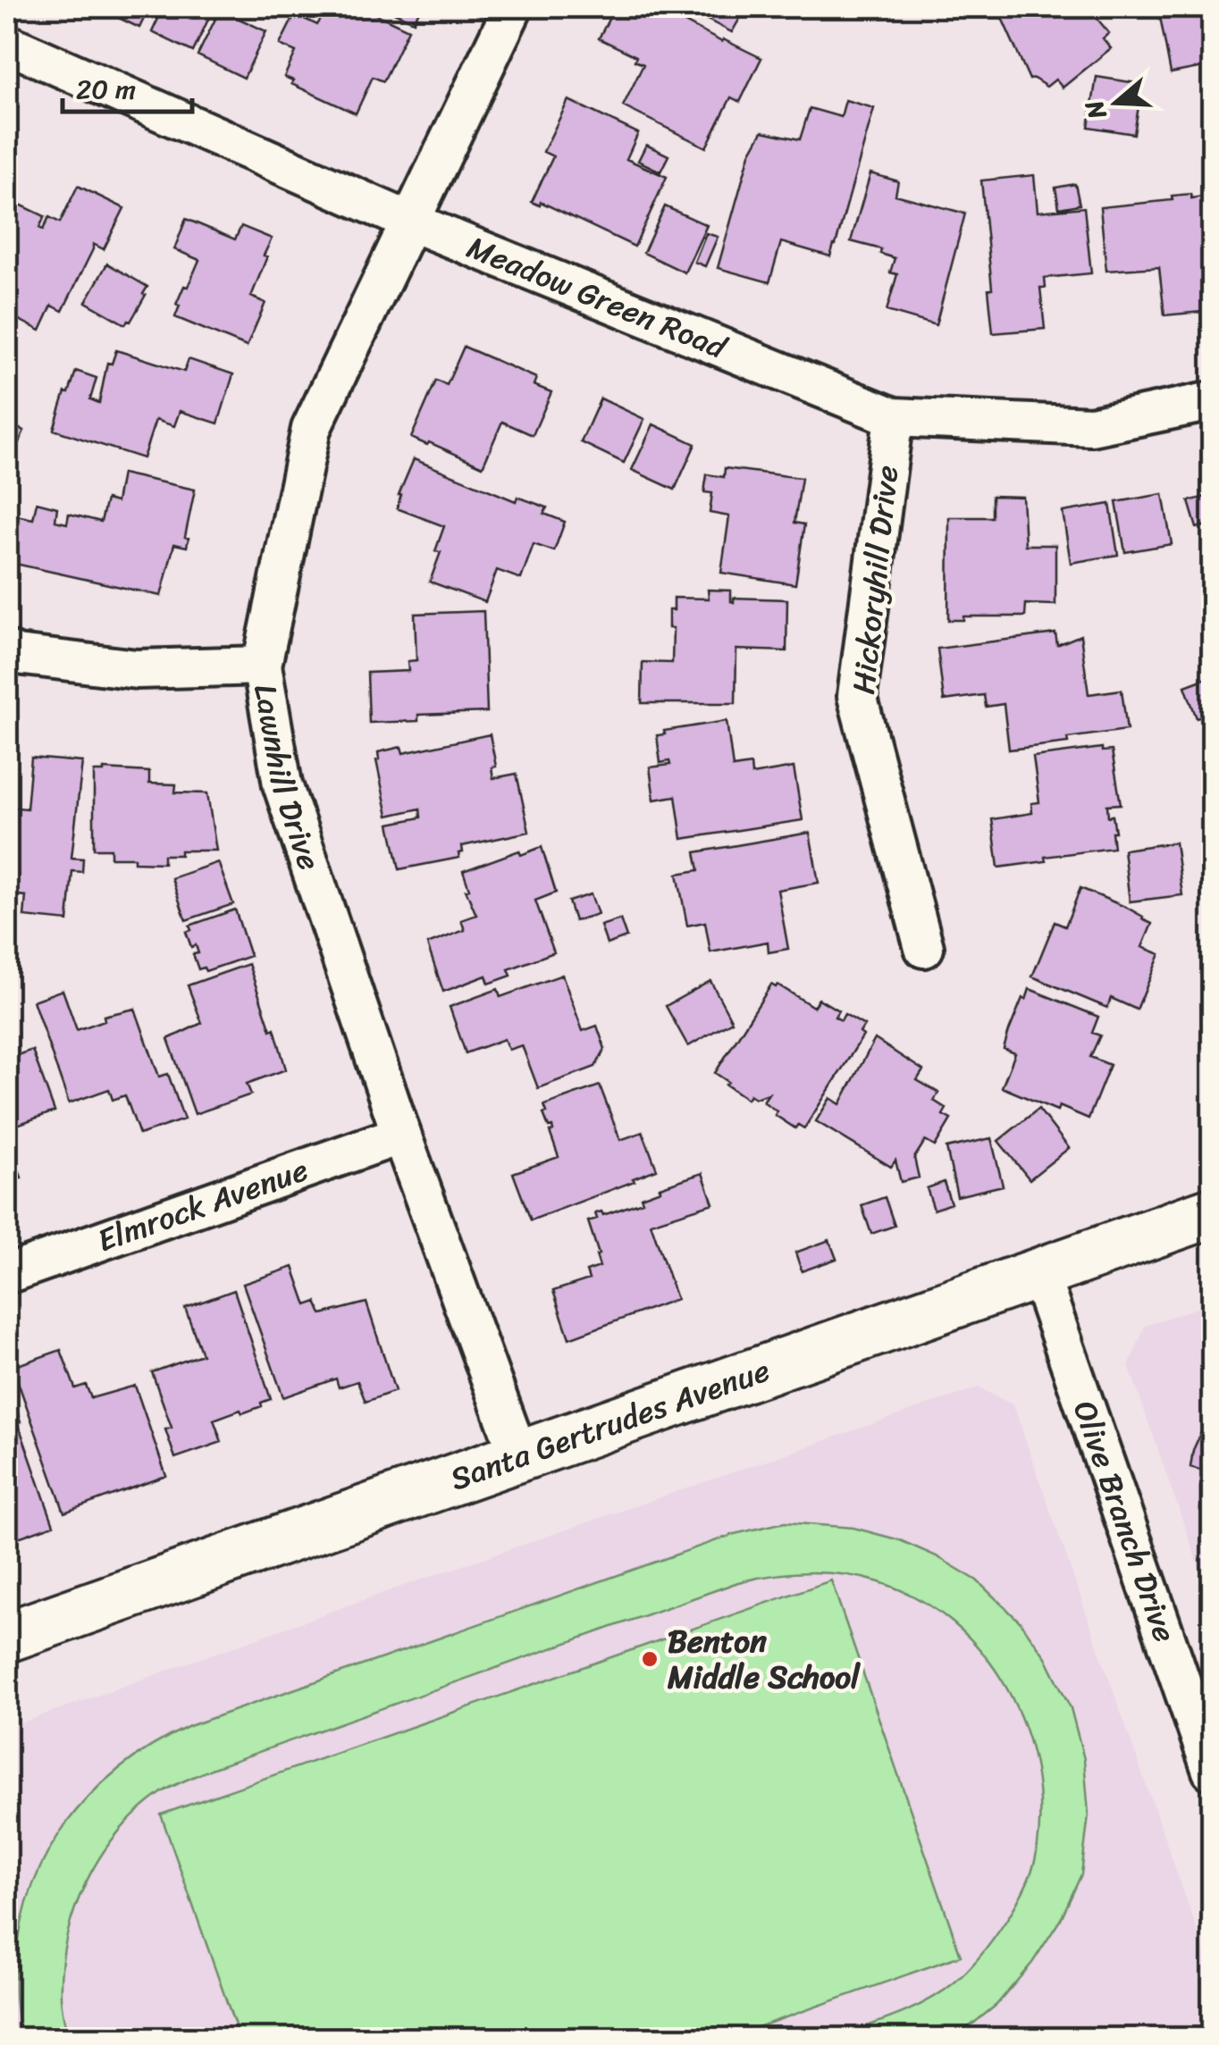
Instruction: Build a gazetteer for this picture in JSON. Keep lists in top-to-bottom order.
{
  "streets": {
    "main road": ["Santa Gertrudes Avenue"],
    "street": [
      "Meadow Green Road",
      "Hickoryhill Drive",
      "Lawnhill Drive",
      "Elmrock Avenue",
      "Olive Branch Drive"
    ]
  },
  "crossings": [
    ["Meadow Green Road", "Hickoryhill Drive"],
    ["Meadow Green Road", "Lawnhill Drive"],
    ["Lawnhill Drive", "Elmrock Avenue"],
    ["Lawnhill Drive", "Santa Gertrudes Avenue"],
    ["Santa Gertrudes Avenue", "Olive Branch Drive"]
  ],
  "places": ["Benton Middle School"],
  "scale_bar": "20 m",
  "north": "left"
}
